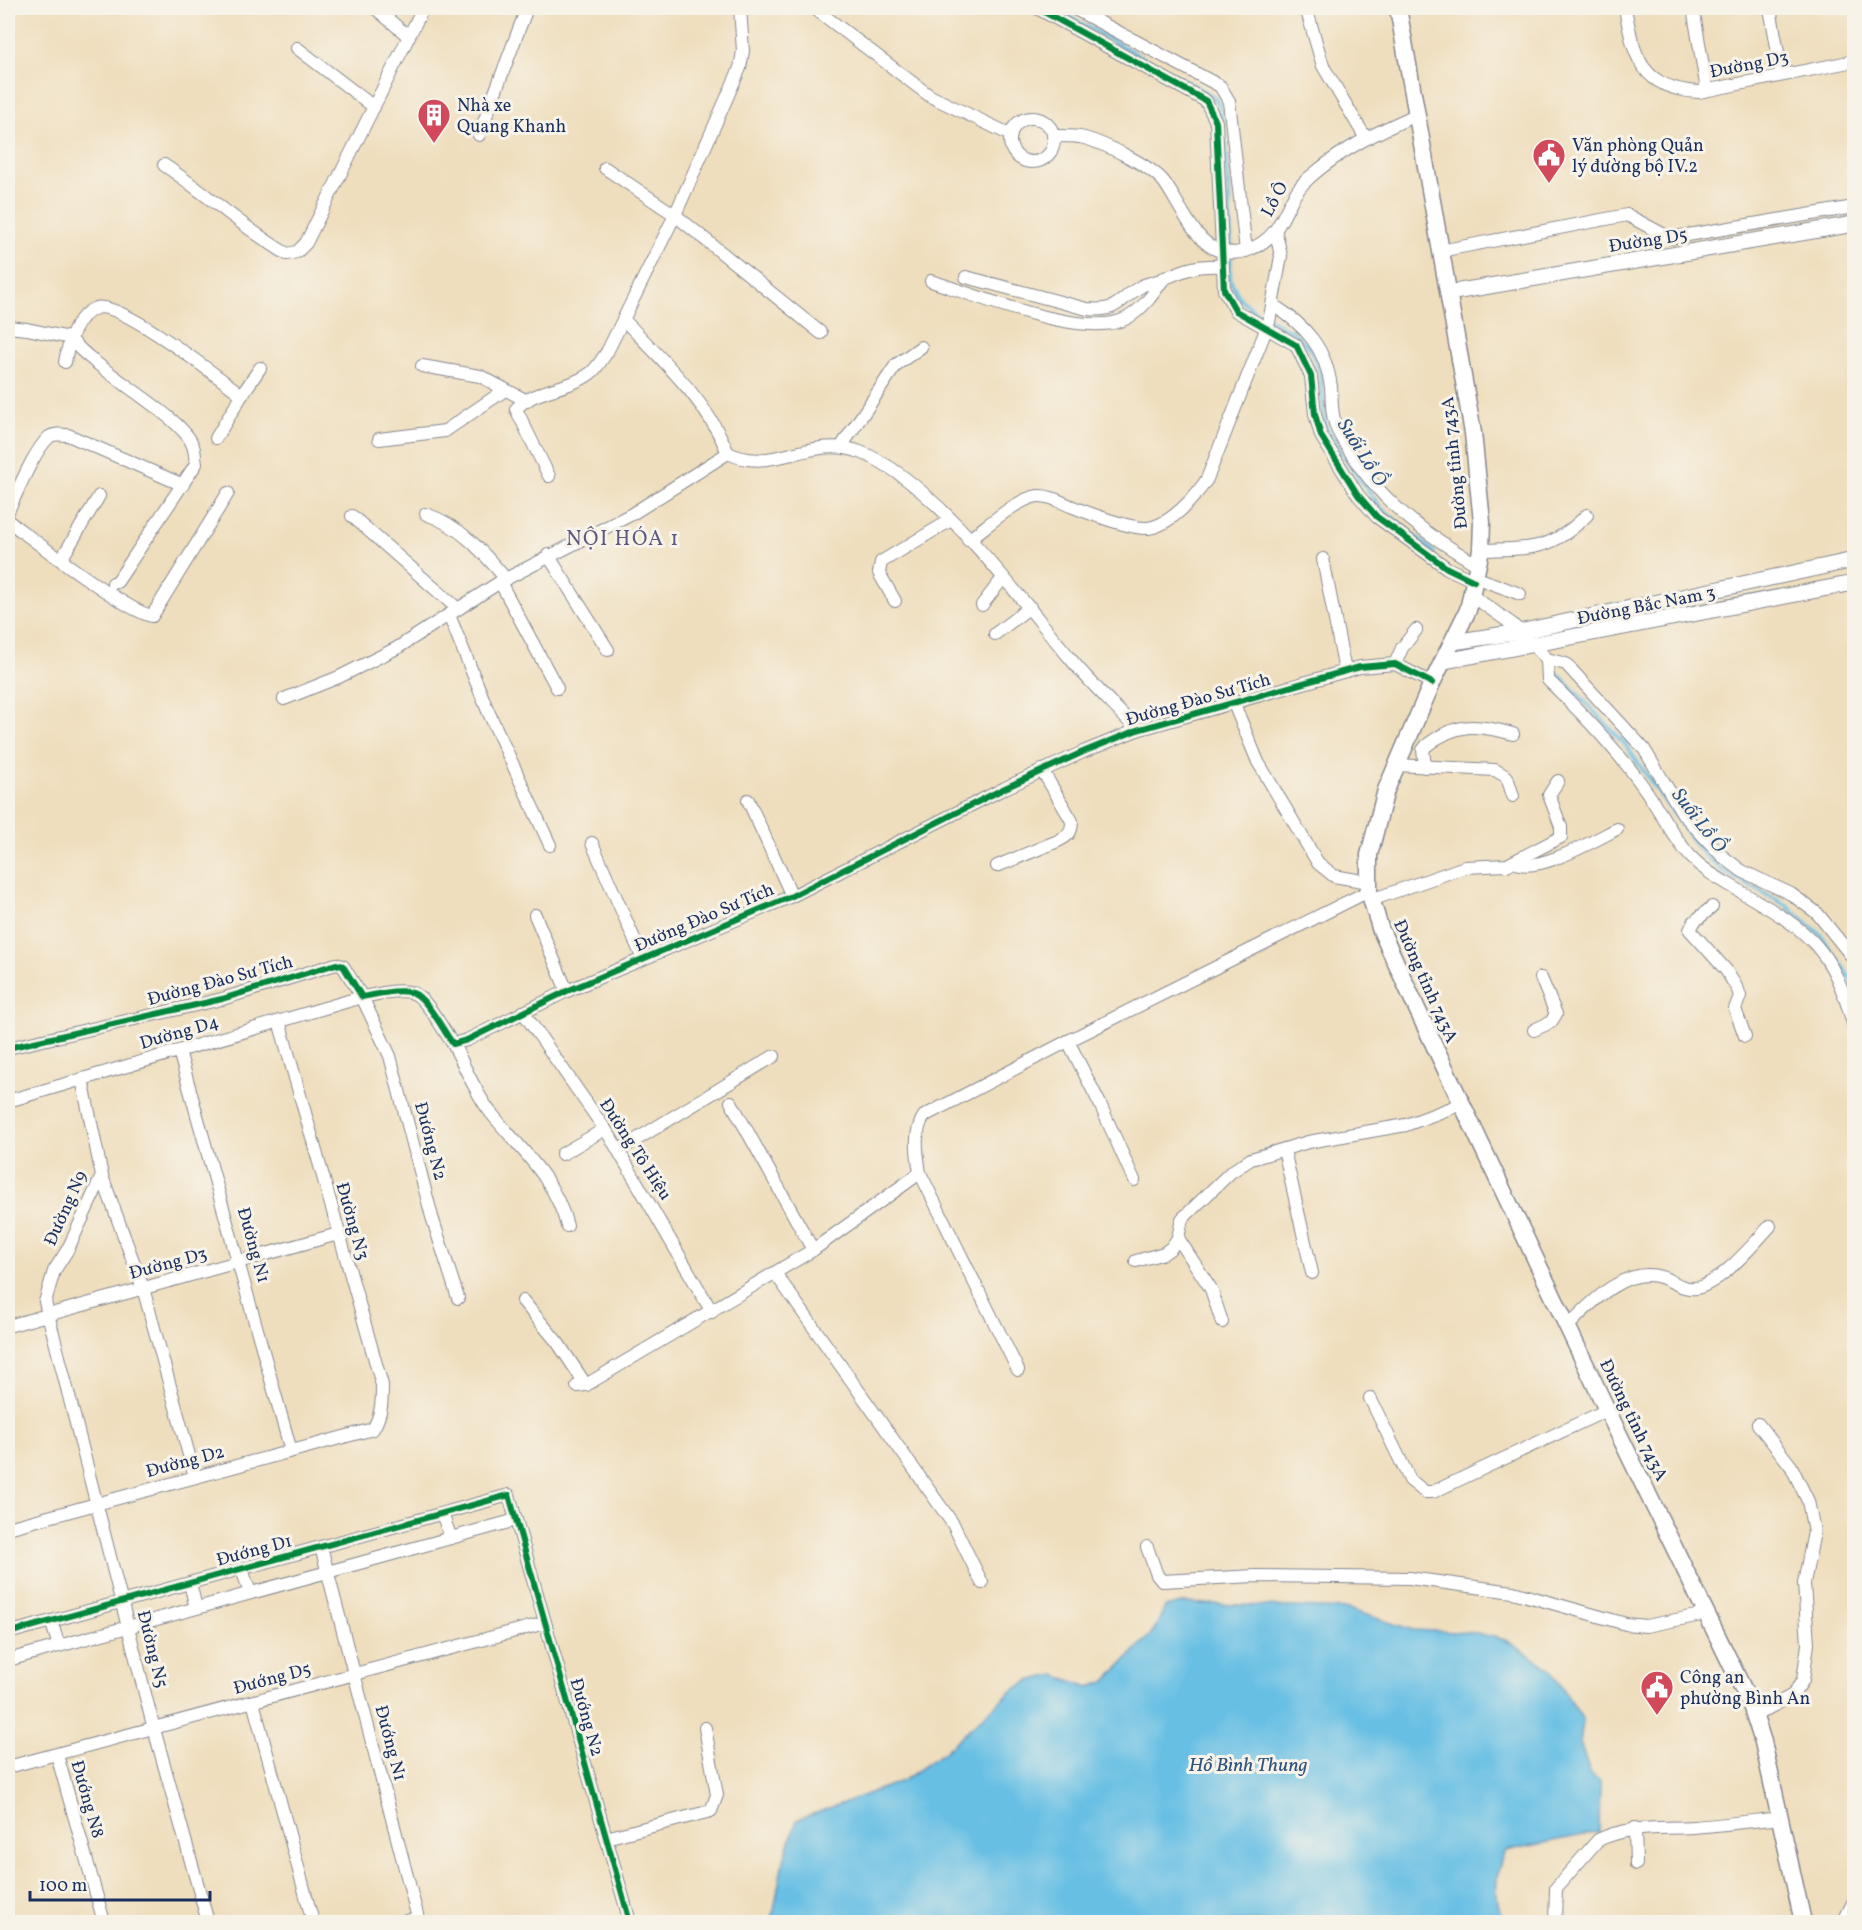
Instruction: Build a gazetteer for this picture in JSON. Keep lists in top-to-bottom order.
{
  "streets": {
    "main road": ["Đường tỉnh 743A"],
    "street": [
      "Đường D3",
      "Lồ Ô",
      "Đường D5",
      "Đường Bắc Nam 3",
      "Đường Đào Sư Tích",
      "Dường D4",
      "Đướng N2",
      "Đường Tô Hiệu",
      "Đường N9",
      "Đường N3",
      "Đường N1",
      "Đường D2",
      "Đướng D1",
      "Đường N5",
      "Đướng D5",
      "Đướng N1",
      "Đướng N8"
    ]
  },
  "crossings": [
    ["Đường D3", "Đường N9"],
    ["Đường D3", "Đường N3"],
    ["Đường D3", "Đường N1"],
    ["Đường D3", "Đường N5"],
    ["Lồ Ô", "Đường tỉnh 743A"],
    ["Đường D5", "Đường tỉnh 743A"],
    ["Đường tỉnh 743A", "Đường Bắc Nam 3"],
    ["Đường Đào Sư Tích", "Dường D4"],
    ["Đường Đào Sư Tích", "Đướng N2"],
    ["Đường Đào Sư Tích", "Đường Tô Hiệu"],
    ["Dường D4", "Đướng N2"],
    ["Dường D4", "Đường N9"],
    ["Dường D4", "Đường N3"],
    ["Dường D4", "Đường N1"],
    ["Đướng N2", "Đướng D1"],
    ["Đướng N2", "Đướng D5"],
    ["Đường N9", "Đường N5"],
    ["Đường N3", "Đường D2"],
    ["Đường N1", "Đường D2"],
    ["Đường D2", "Đường N5"],
    ["Đướng D1", "Đường N5"],
    ["Đường N5", "Đướng D5"],
    ["Đướng D5", "Đướng N1"],
    ["Đướng D5", "Đướng N8"]
  ],
  "districts": ["NỘI HÓA 1"],
  "water": ["Suối Lồ Ồ", "Hồ Bình Thung"],
  "places": {
    "building": ["Nhà xe Quang Khanh"],
    "public building": ["Văn phòng Quản lý đường bộ IV.2", "Công an phường Bình An"]
  },
  "scale_bar": "100 m"
}
